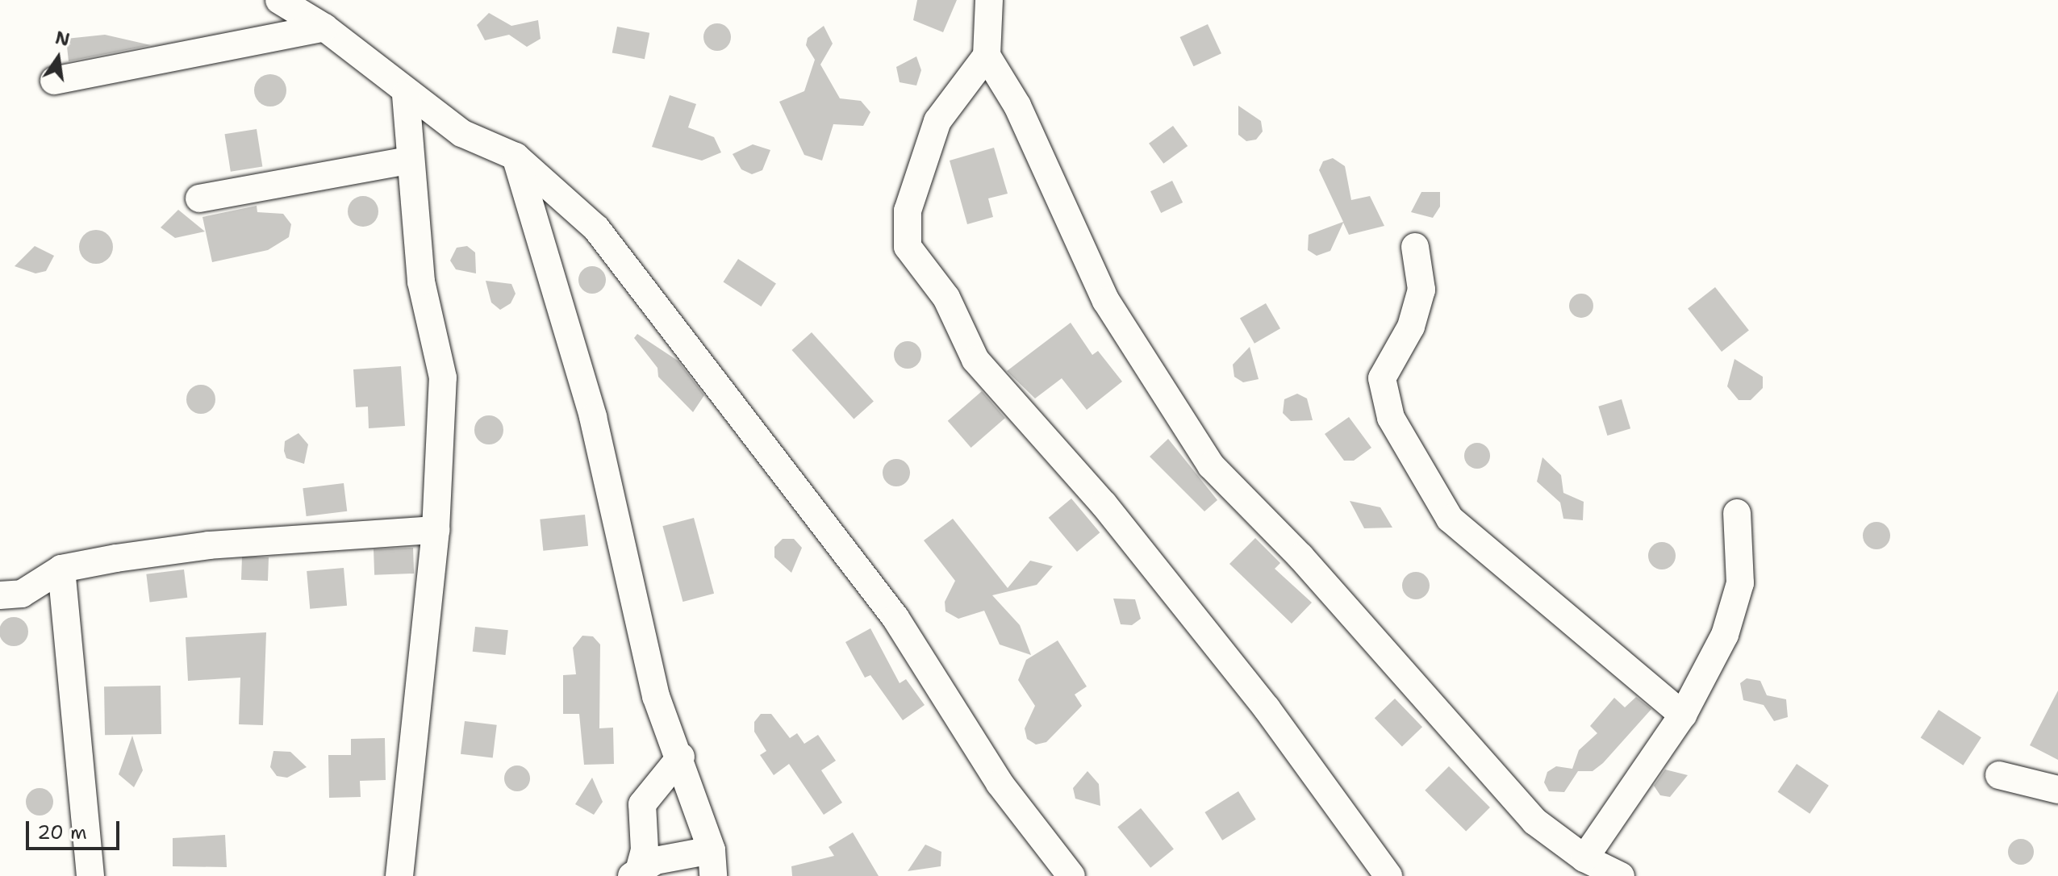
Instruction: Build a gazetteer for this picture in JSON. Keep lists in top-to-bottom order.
{
  "scale_bar": "20 m",
  "north": "top"
}
